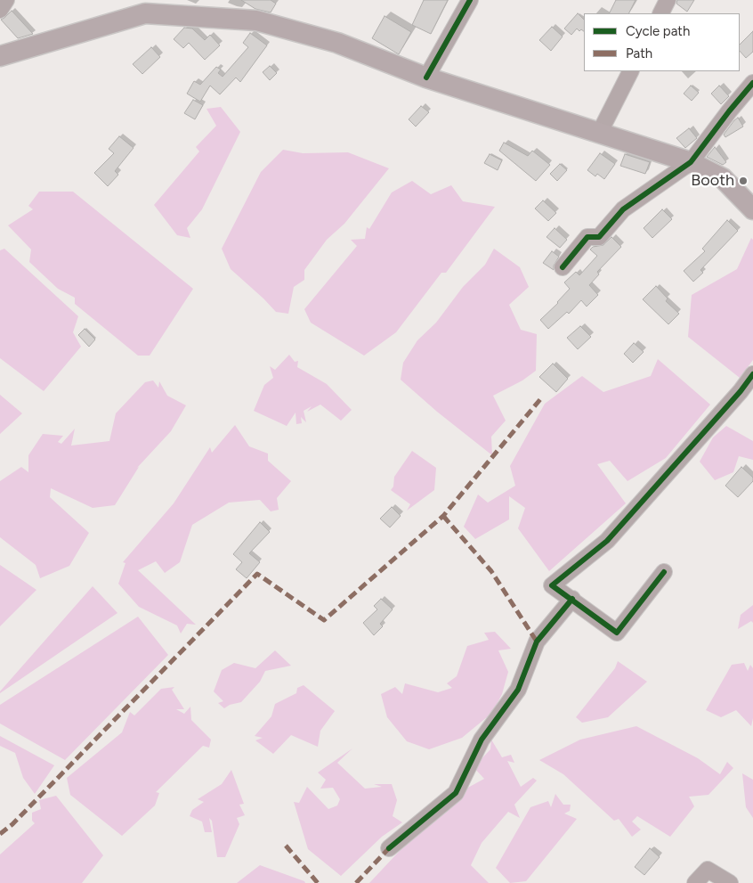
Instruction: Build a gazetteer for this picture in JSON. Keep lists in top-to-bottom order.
{
  "places": ["Booth"],
  "legend": ["Cycle path", "Path"]
}
